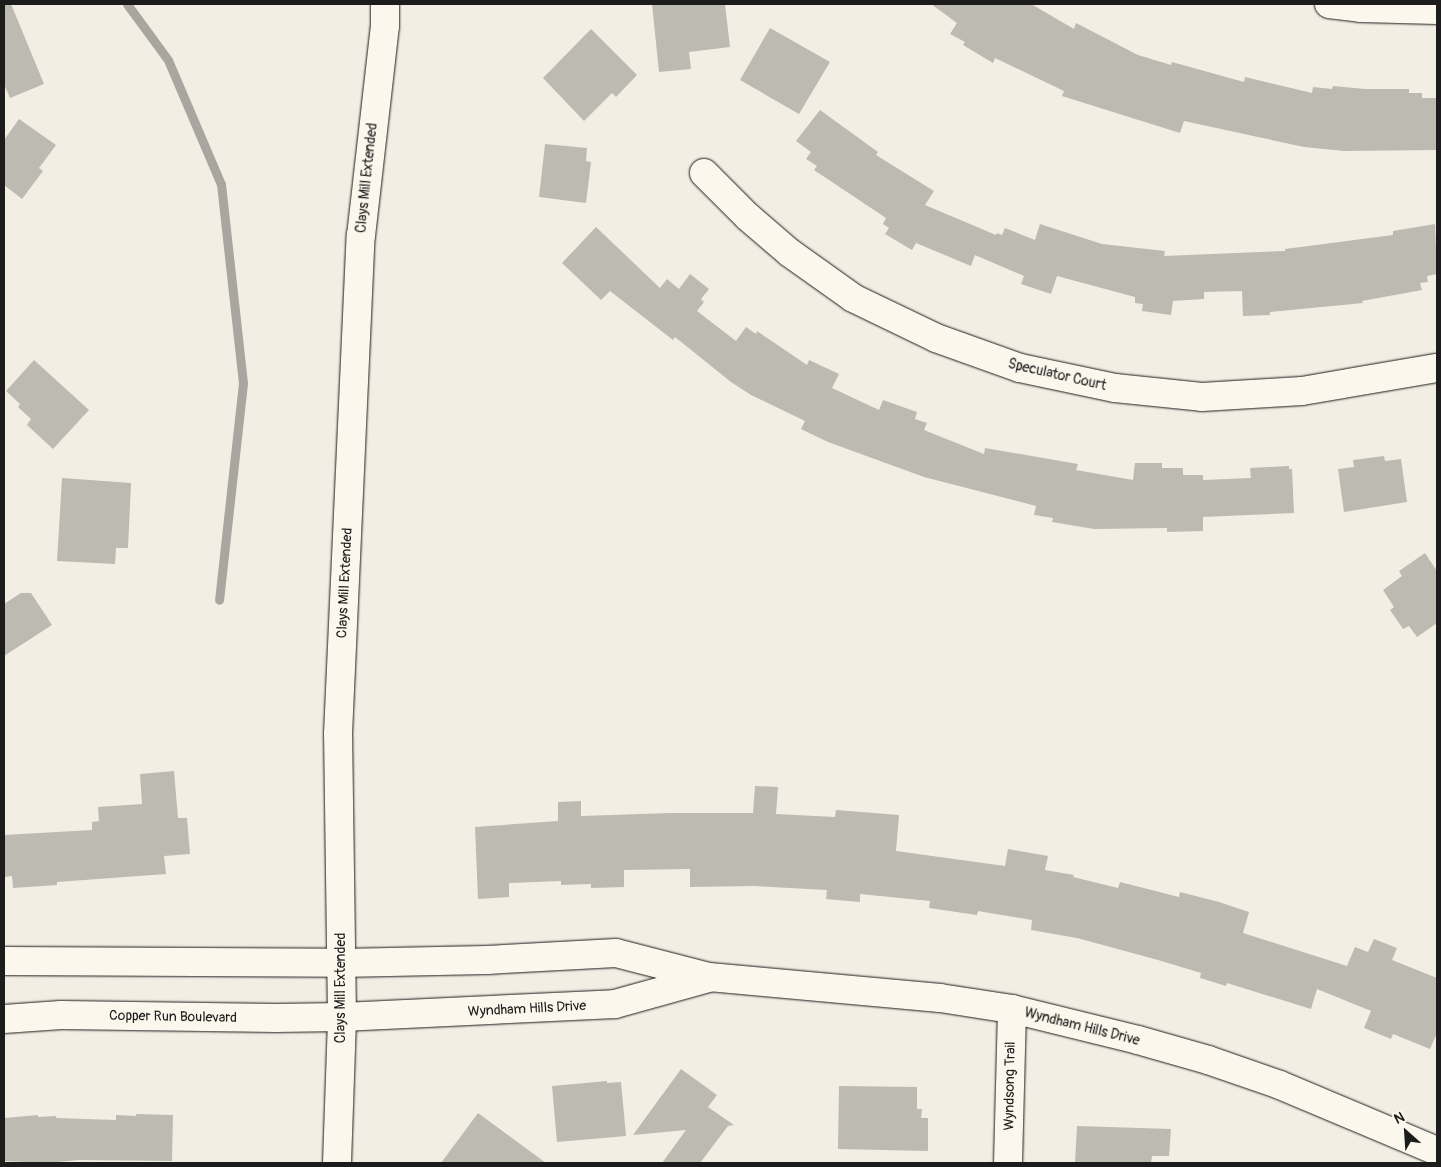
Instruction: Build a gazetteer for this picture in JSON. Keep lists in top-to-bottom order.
{
  "streets": {
    "street": [
      "Clays Mill Extended",
      "Speculator Court",
      "Wyndham Hills Drive",
      "Copper Run Boulevard",
      "Wyndsong Trail"
    ]
  },
  "crossings": [
    ["Clays Mill Extended", "Wyndham Hills Drive"],
    ["Clays Mill Extended", "Copper Run Boulevard"],
    ["Wyndham Hills Drive", "Copper Run Boulevard"],
    ["Wyndham Hills Drive", "Wyndsong Trail"]
  ],
  "north": "top left"
}
